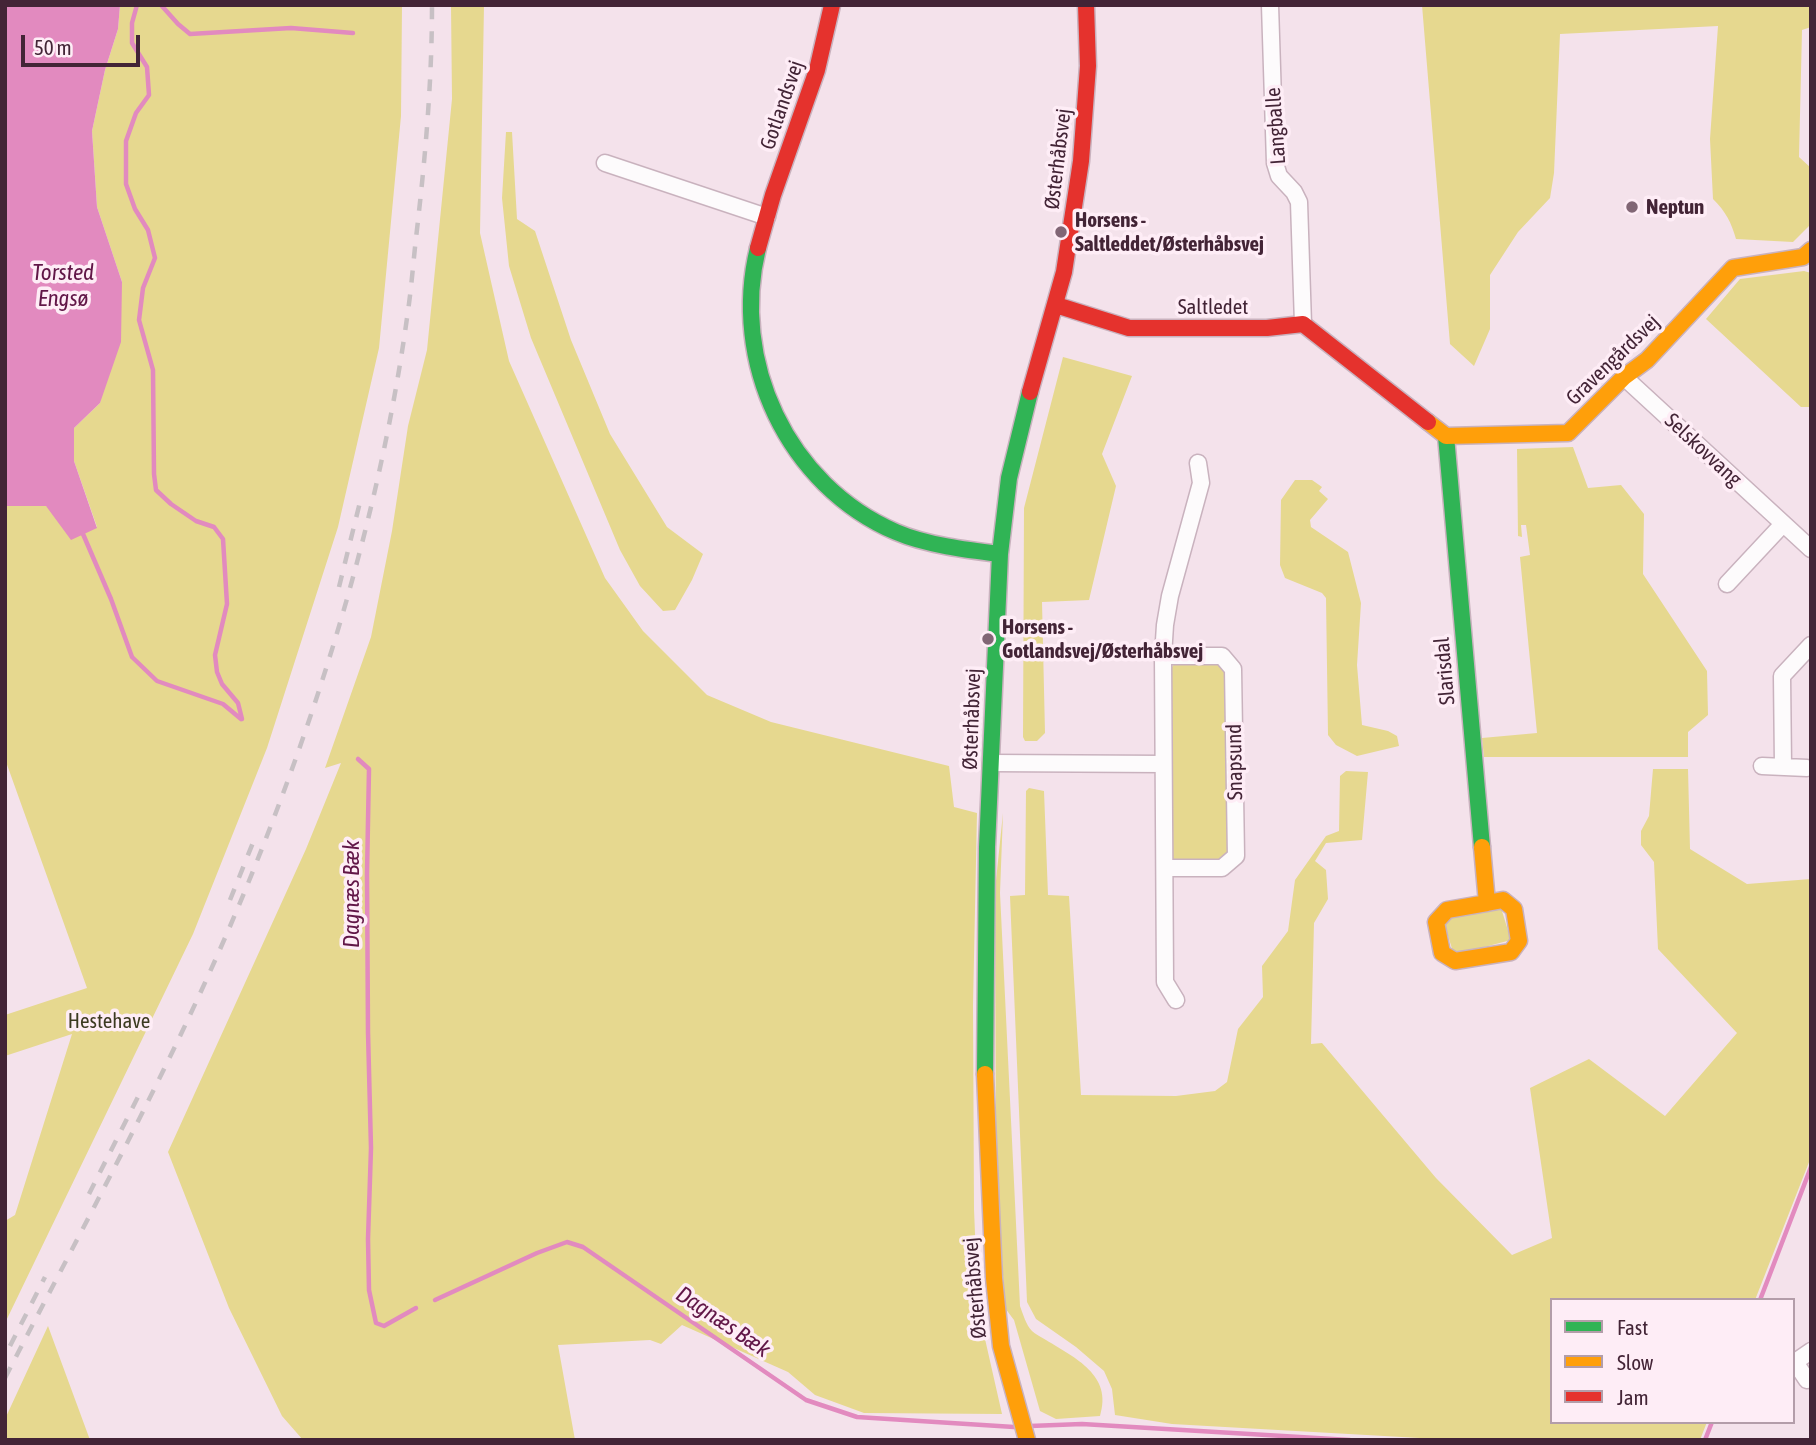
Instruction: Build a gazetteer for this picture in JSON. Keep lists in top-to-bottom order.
{
  "streets": {
    "street": [
      "Gotlandsvej",
      "Langballe",
      "Østerhåbsvej",
      "Saltledet",
      "Gravengårdsvej",
      "Selskovvang",
      "Slarisdal",
      "Snapsund"
    ]
  },
  "crossings": [
    ["Gotlandsvej", "Østerhåbsvej"],
    ["Langballe", "Saltledet"],
    ["Østerhåbsvej", "Saltledet"],
    ["Gravengårdsvej", "Selskovvang"],
    ["Gravengårdsvej", "Slarisdal"]
  ],
  "water": ["Torsted Engsø", "Dagnæs Bæk"],
  "parks": ["Hestehave"],
  "places": ["Neptun", "Horsens - Saltleddet/Østerhåbsvej", "Horsens - Gotlandsvej/Østerhåbsvej"],
  "legend": ["Fast", "Slow", "Jam"],
  "scale_bar": "50 m"
}
